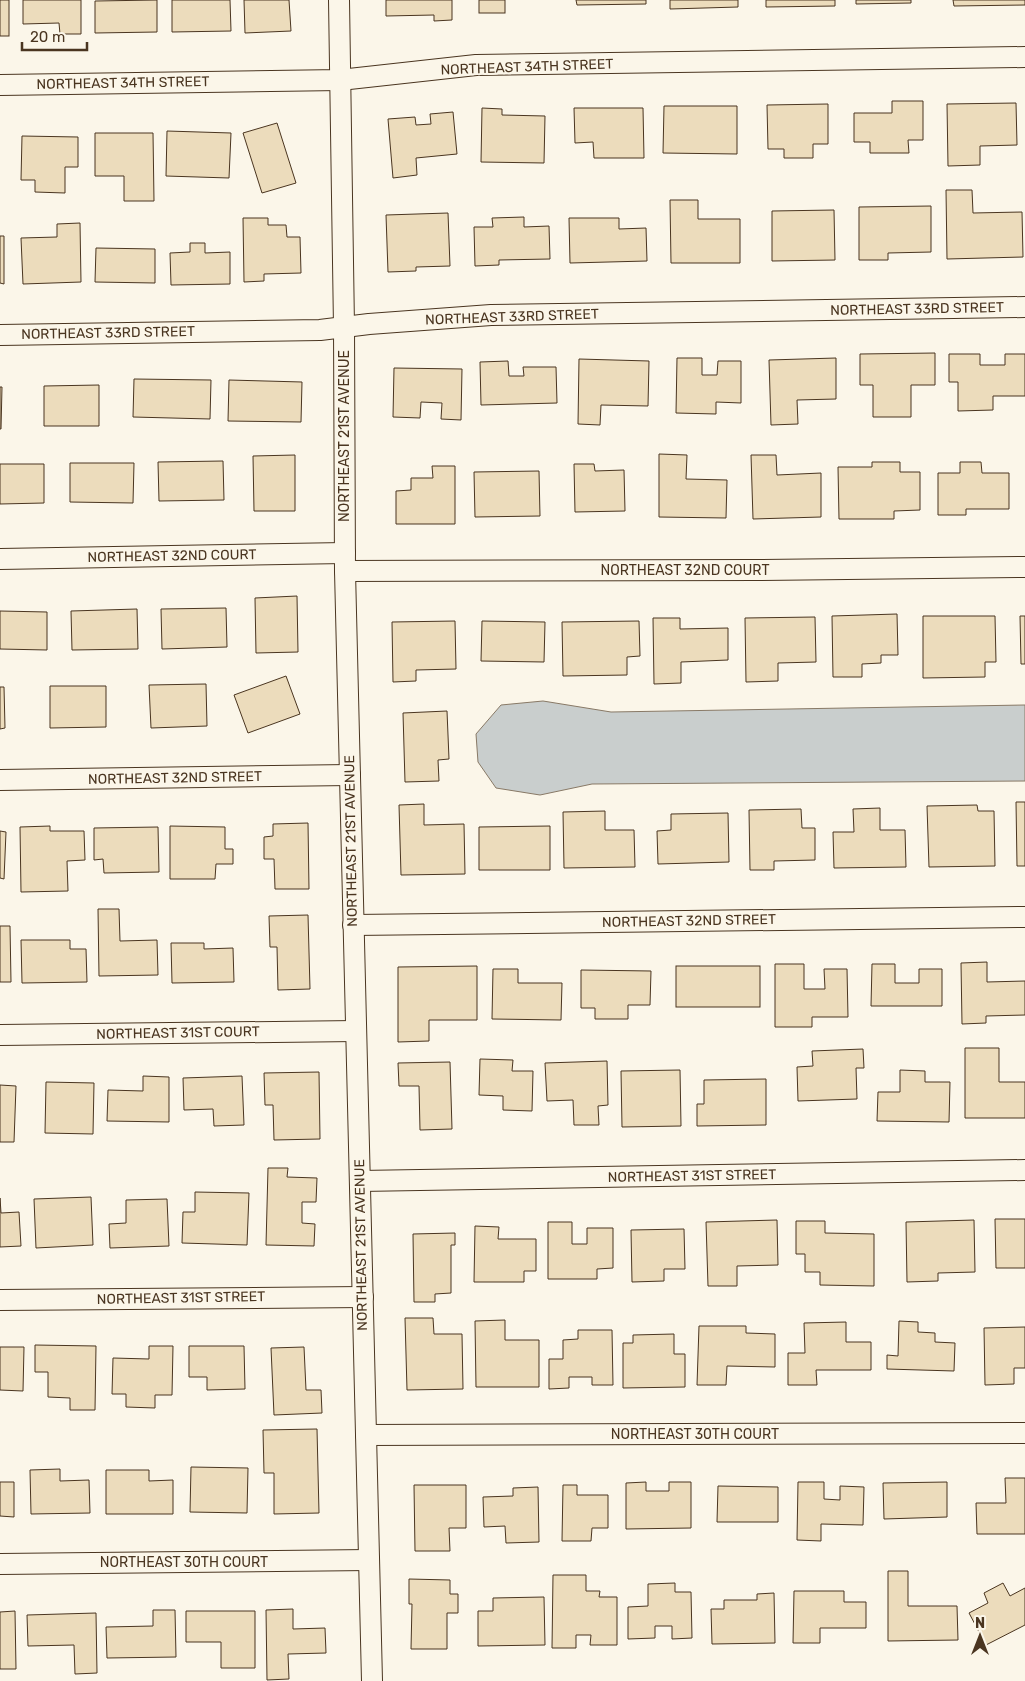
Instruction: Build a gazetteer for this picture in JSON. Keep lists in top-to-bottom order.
{
  "streets": {
    "street": [
      "NORTHEAST 34TH STREET",
      "NORTHEAST 33RD STREET",
      "NORTHEAST 21ST AVENUE",
      "NORTHEAST 32ND COURT",
      "NORTHEAST 32ND STREET",
      "NORTHEAST 31ST COURT",
      "NORTHEAST 31ST STREET",
      "NORTHEAST 30TH COURT"
    ]
  },
  "crossings": [
    ["NORTHEAST 34TH STREET", "NORTHEAST 21ST AVENUE"],
    ["NORTHEAST 33RD STREET", "NORTHEAST 21ST AVENUE"],
    ["NORTHEAST 21ST AVENUE", "NORTHEAST 32ND COURT"],
    ["NORTHEAST 21ST AVENUE", "NORTHEAST 32ND STREET"],
    ["NORTHEAST 21ST AVENUE", "NORTHEAST 31ST COURT"],
    ["NORTHEAST 21ST AVENUE", "NORTHEAST 31ST STREET"],
    ["NORTHEAST 21ST AVENUE", "NORTHEAST 30TH COURT"]
  ],
  "scale_bar": "20 m",
  "north": "top"
}
